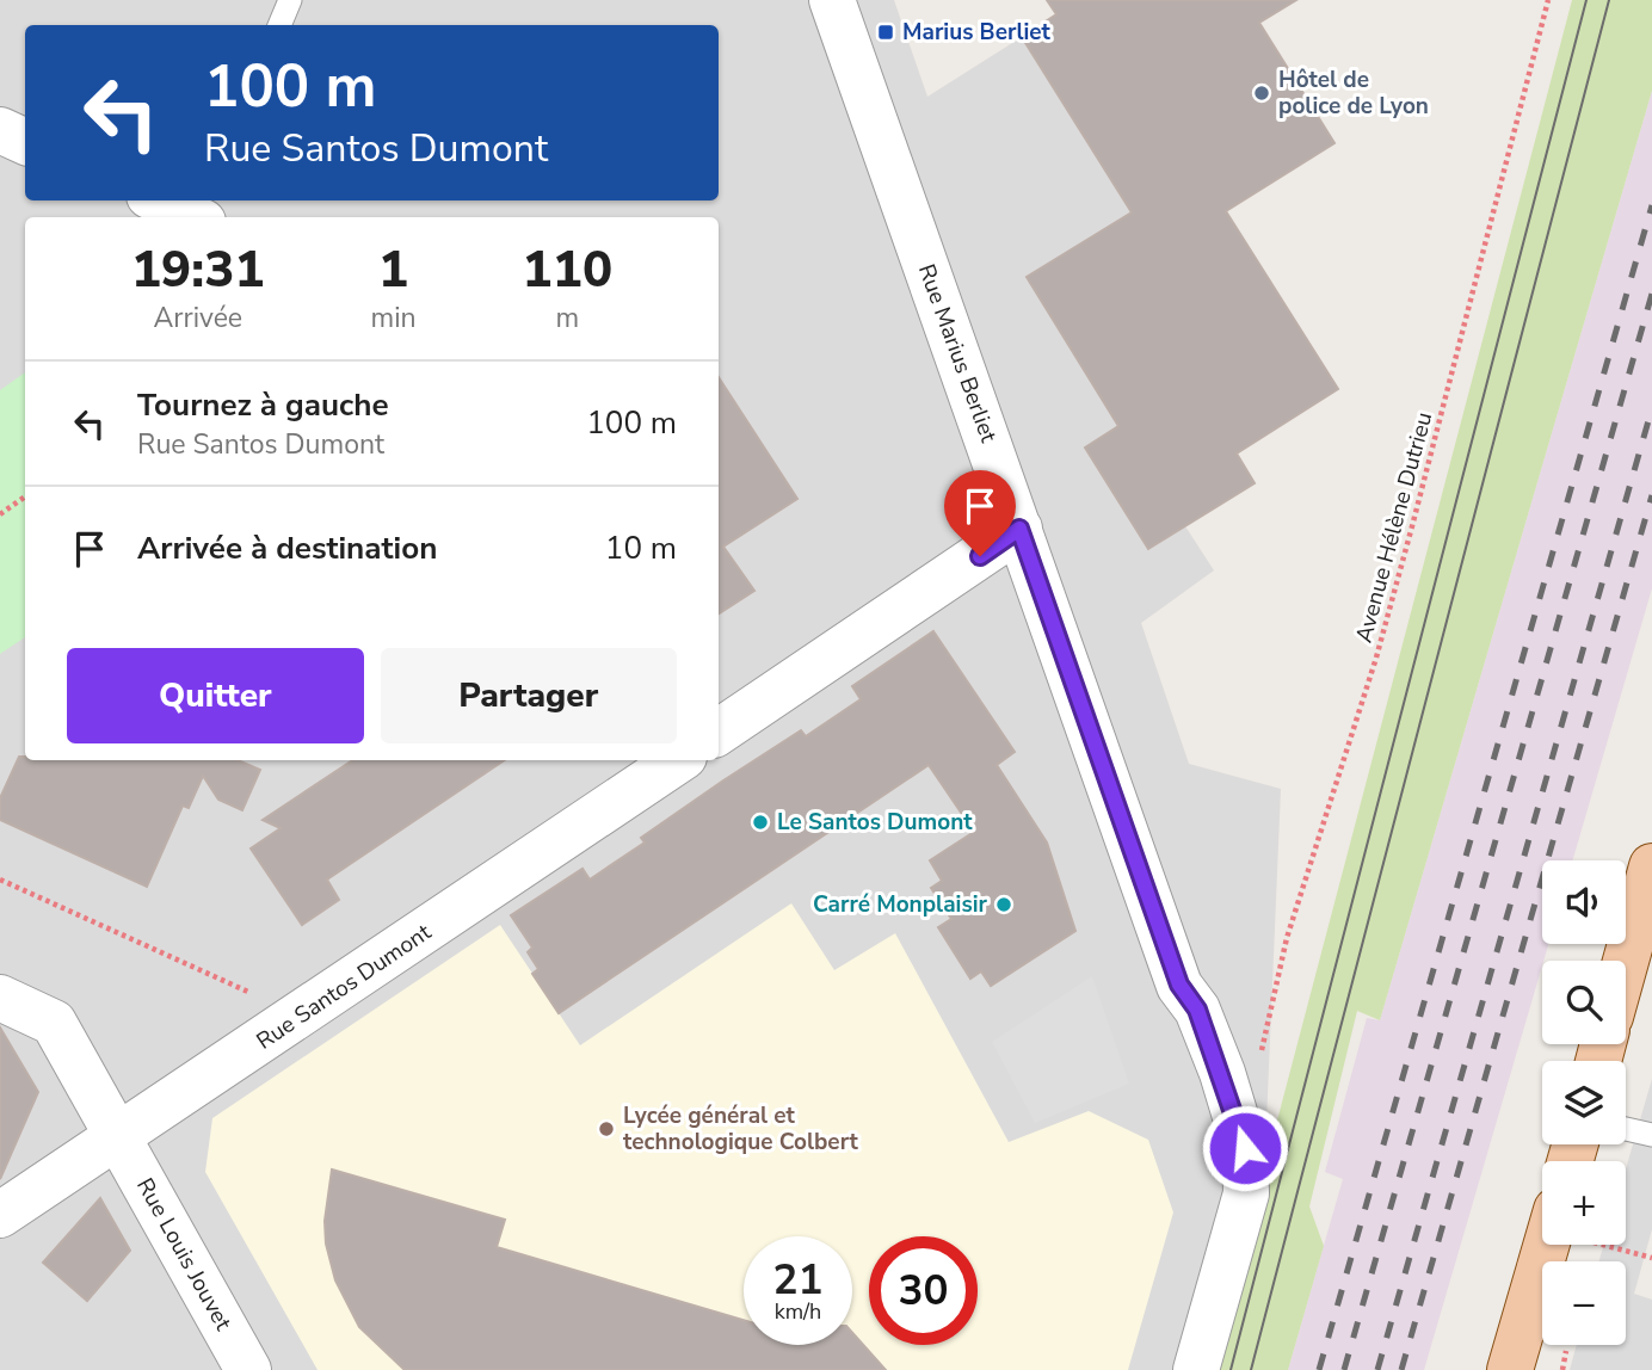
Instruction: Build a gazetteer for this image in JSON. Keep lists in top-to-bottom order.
{
  "streets": {
    "street": ["Rue Marius Berliet", "Rue Santos Dumont", "Rue Louis Jouvet"],
    "path": ["Avenue Hélène Dutrieu"]
  },
  "crossings": [
    ["Rue Santos Dumont", "Rue Louis Jouvet"]
  ],
  "places": {
    "transit": ["Marius Berliet"],
    "other": [
      "Hôtel de police de Lyon",
      "Le Santos Dumont",
      "Carré Monplaisir",
      "Lycée général et technologique Colbert"
    ]
  },
  "page": {
    "turn": ["100 m", "Rue Santos Dumont"],
    "eta": [
      "19:31",
      "Arrivée",
      "1",
      "min",
      "110",
      "m"
    ],
    "list": [
      {
        "name": "Tournez à gauche",
        "note": "Rue Santos Dumont",
        "value": "100 m"
      },
      {
        "name": "Arrivée à destination",
        "value": "10 m"
      }
    ],
    "buttons": ["Quitter", "Partager"],
    "map_buttons": ["+", "−"],
    "speed": "21 km/h",
    "limit": "30"
  }
}
